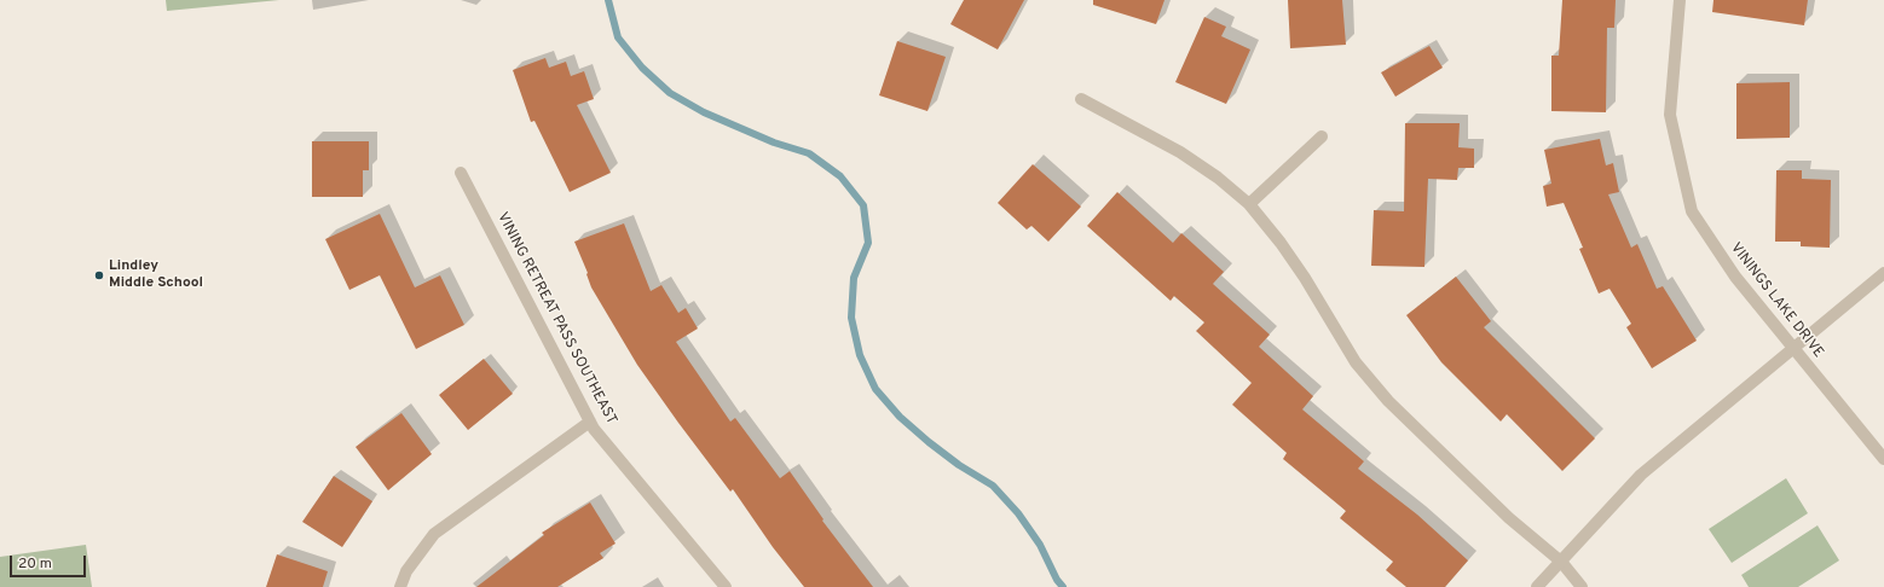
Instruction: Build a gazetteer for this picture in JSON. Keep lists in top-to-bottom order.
{
  "streets": {
    "street": ["VININGS LAKE DRIVE", "VINING RETREAT PASS SOUTHEAST"]
  },
  "places": ["Lindley Middle School"],
  "scale_bar": "20 m"
}
